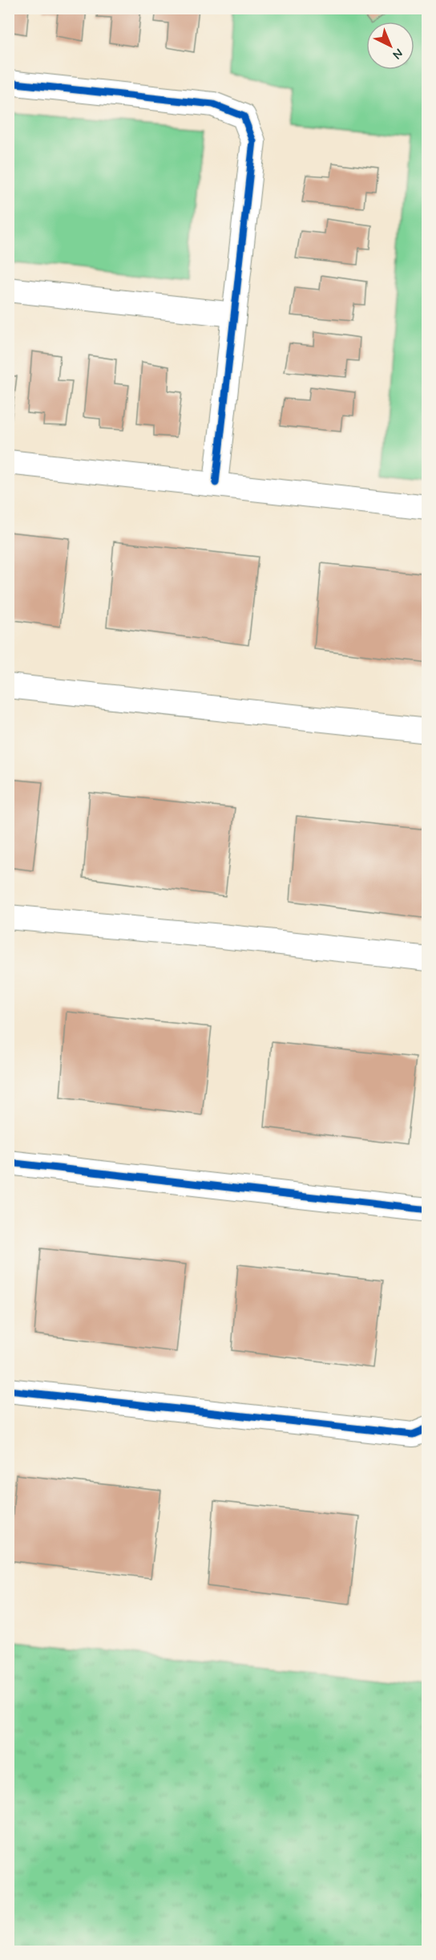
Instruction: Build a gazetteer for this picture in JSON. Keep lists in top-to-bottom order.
{
  "north": "bottom right"
}
